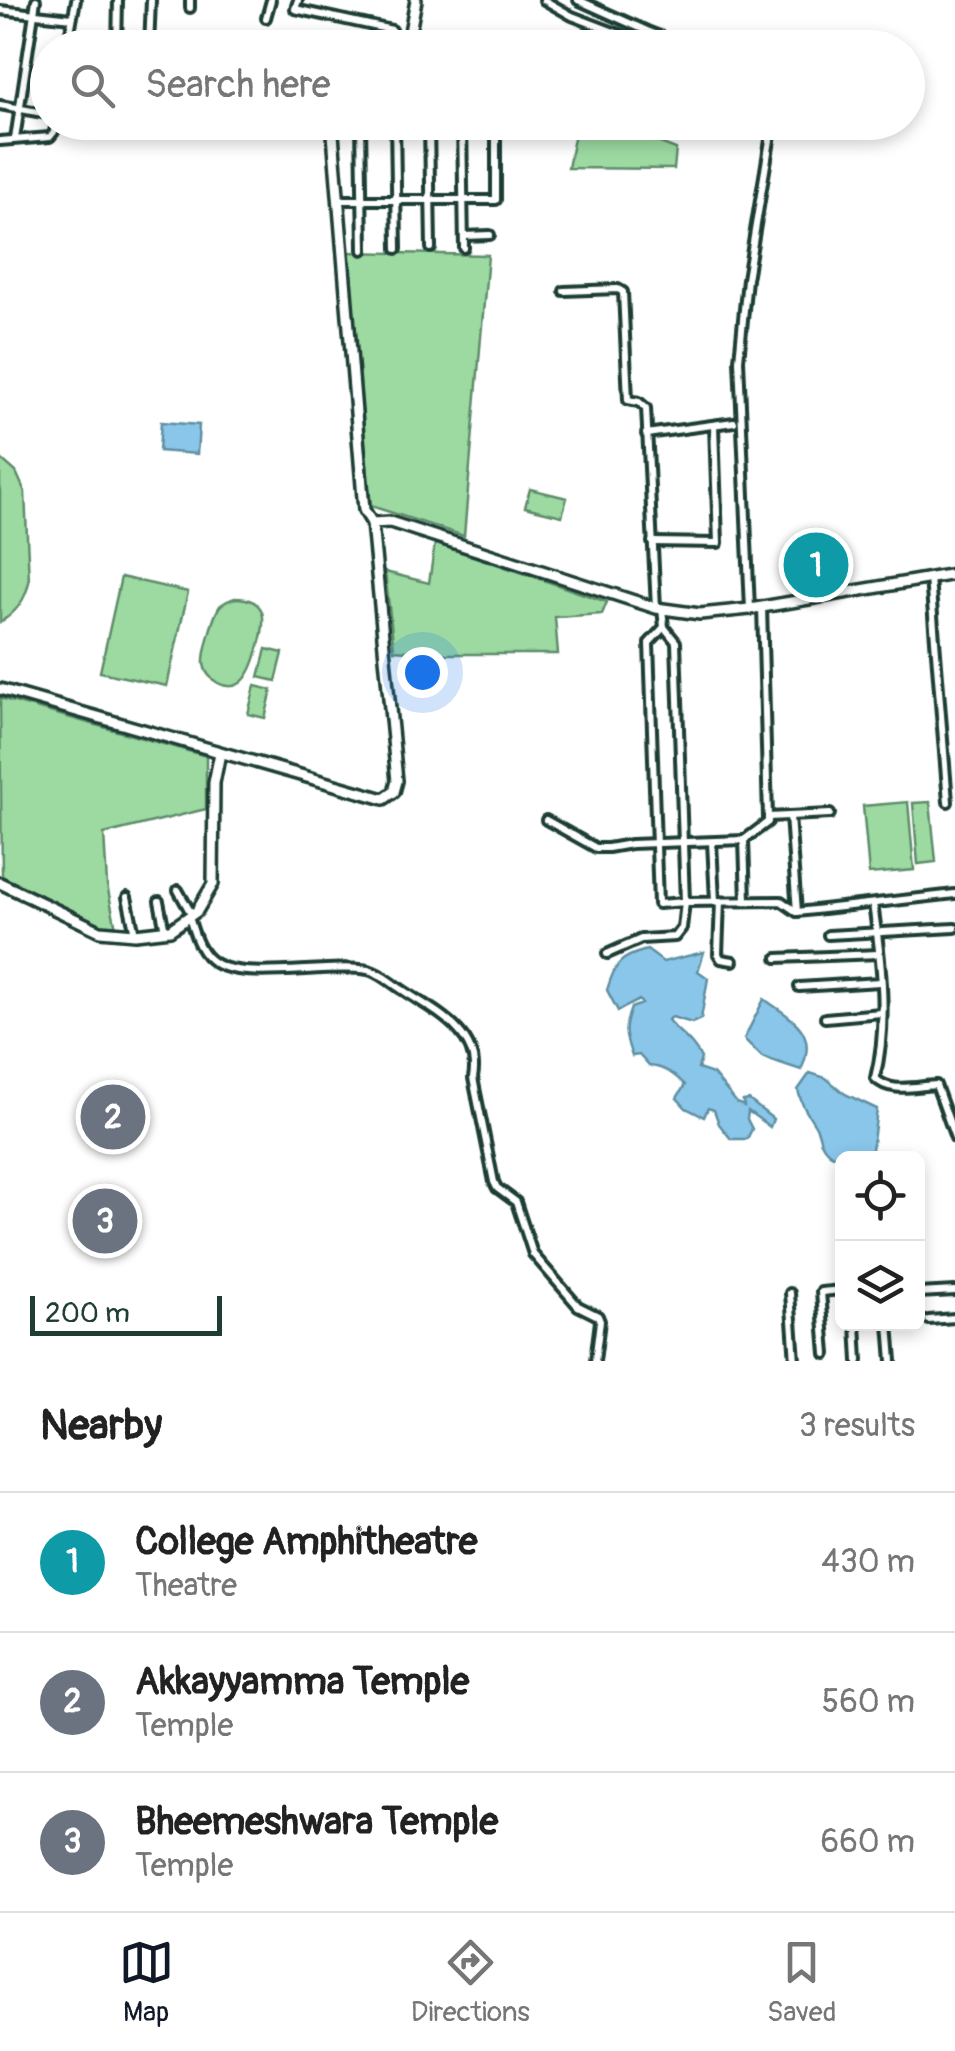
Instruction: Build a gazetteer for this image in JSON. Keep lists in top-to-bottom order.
{
  "scale_bar": "200 m",
  "page": {
    "search": "Search here",
    "pins": ["1", "2", "3"],
    "scale": "200 m",
    "heading": ["Nearby", "3 results"],
    "list": [
      {
        "mark": "1",
        "name": "College Amphitheatre",
        "note": "Theatre",
        "value": "430 m"
      },
      {
        "mark": "2",
        "name": "Akkayyamma Temple",
        "note": "Temple",
        "value": "560 m"
      },
      {
        "mark": "3",
        "name": "Bheemeshwara Temple",
        "note": "Temple",
        "value": "660 m"
      }
    ],
    "nav": ["Map", "Directions", "Saved"]
  }
}
